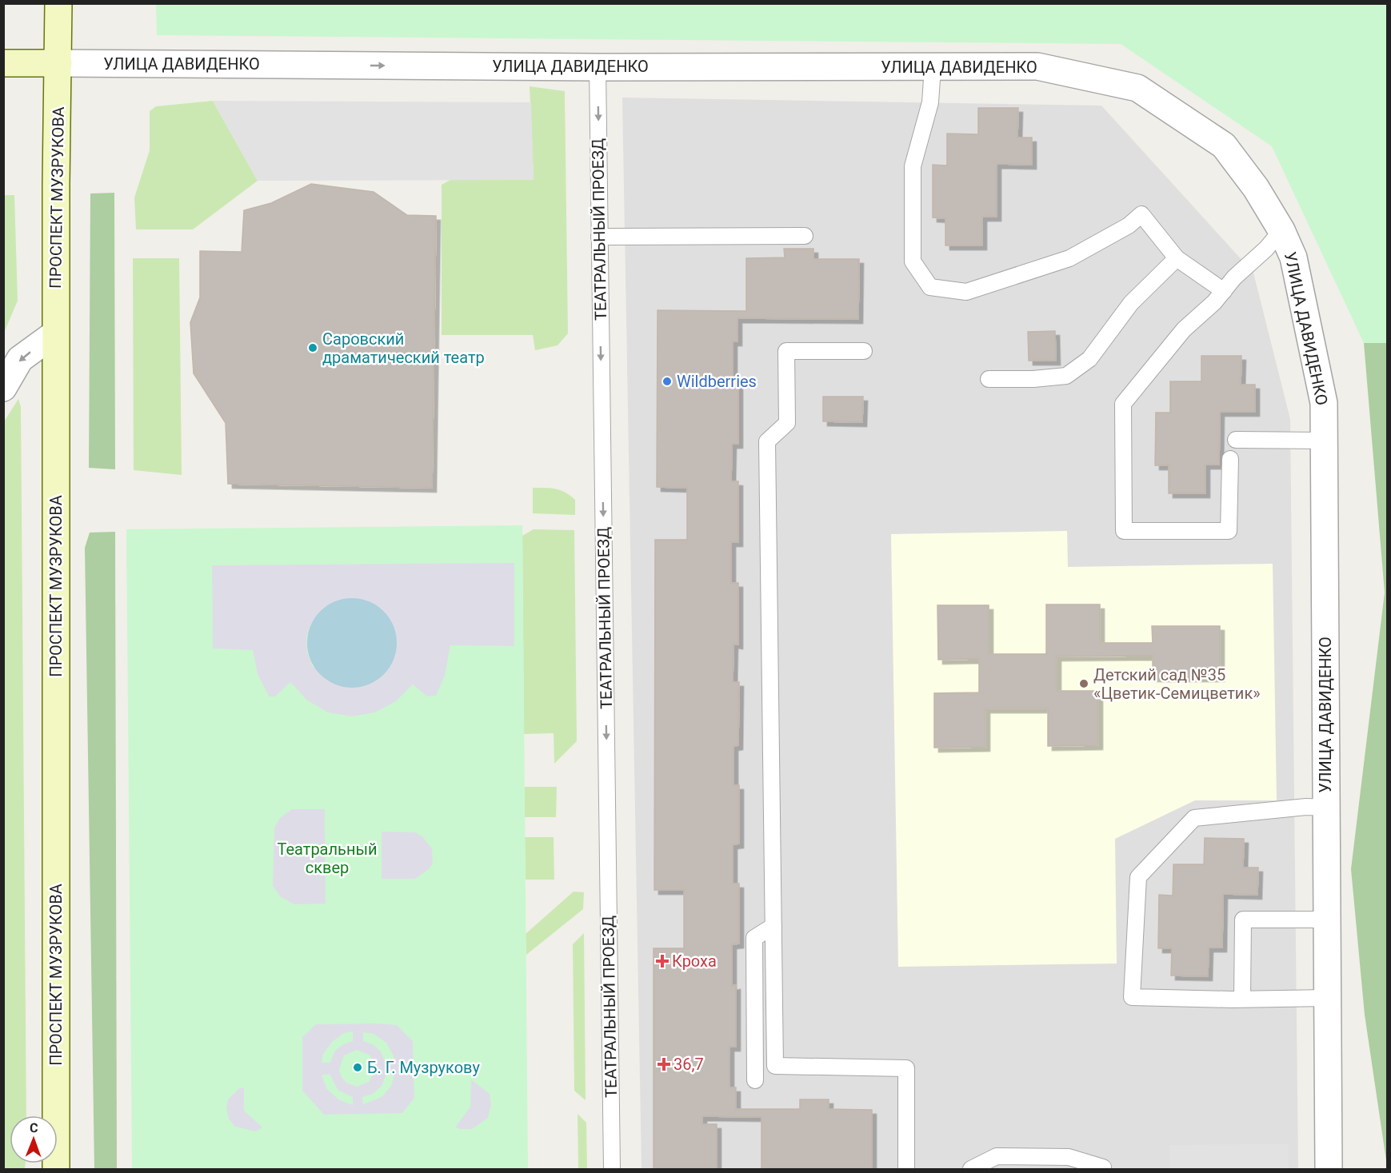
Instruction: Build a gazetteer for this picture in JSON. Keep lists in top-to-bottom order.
{
  "streets": {
    "main road": ["ПРОСПЕКТ МУЗРУКОВА"],
    "street": ["УЛИЦА ДАВИДЕНКО"],
    "lane": ["ТЕАТРАЛЬНЫЙ ПРОЕЗД"]
  },
  "crossings": [
    ["УЛИЦА ДАВИДЕНКО", "ПРОСПЕКТ МУЗРУКОВА"],
    ["УЛИЦА ДАВИДЕНКО", "ТЕАТРАЛЬНЫЙ ПРОЕЗД"]
  ],
  "one_way": ["ТЕАТРАЛЬНЫЙ ПРОЕЗД"],
  "parks": ["Театральный сквер"],
  "places": {
    "other": [
      "Саровский драматический театр",
      "Wildberries",
      "Детский сад №35 «Цветик-Семицветик»",
      "Б. Г. Музрукову"
    ],
    "health": ["Кроха", "36,7"]
  },
  "north": "top"
}
